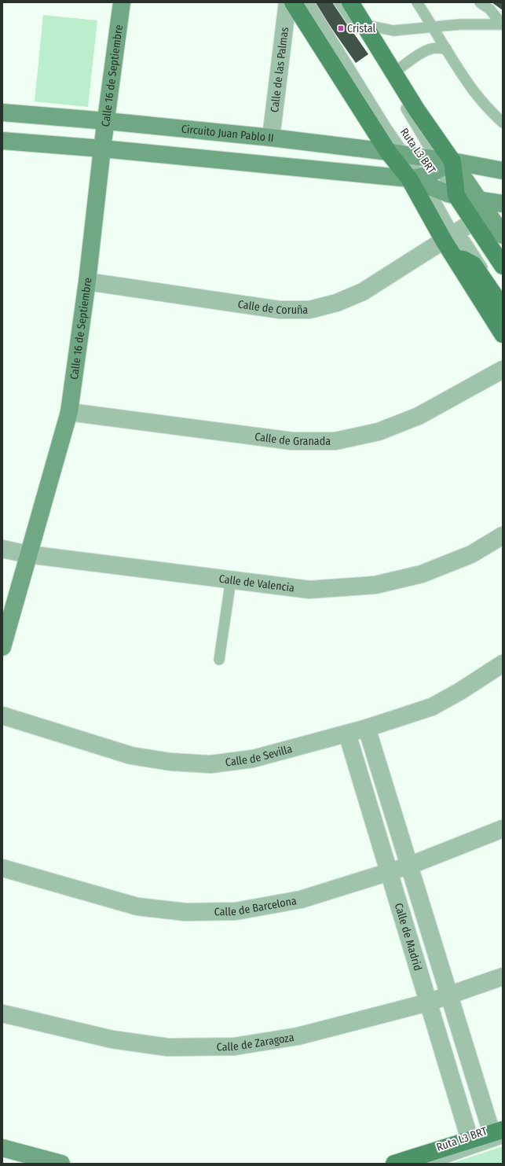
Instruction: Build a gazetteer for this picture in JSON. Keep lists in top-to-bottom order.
{
  "streets": {
    "main road": ["Calle 16 de Septiembre", "Circuito Juan Pablo II"],
    "street": [
      "Calle de las Palmas",
      "Calle de Coruña",
      "Calle de Granada",
      "Calle de Valencia",
      "Calle de Sevilla",
      "Calle de Barcelona",
      "Calle de Madrid",
      "Calle de Zaragoza"
    ],
    "lane": ["Ruta L3 BRT"]
  },
  "crossings": [
    ["Calle de las Palmas", "Circuito Juan Pablo II"],
    ["Calle 16 de Septiembre", "Circuito Juan Pablo II"],
    ["Calle 16 de Septiembre", "Calle de Coruña"],
    ["Calle 16 de Septiembre", "Calle de Granada"],
    ["Calle 16 de Septiembre", "Calle de Valencia"],
    ["Circuito Juan Pablo II", "Ruta L3 BRT"],
    ["Ruta L3 BRT", "Calle de Madrid"],
    ["Calle de Sevilla", "Calle de Madrid"],
    ["Calle de Barcelona", "Calle de Madrid"],
    ["Calle de Madrid", "Calle de Zaragoza"]
  ],
  "places": {
    "transit": ["Cristal"]
  }
}
